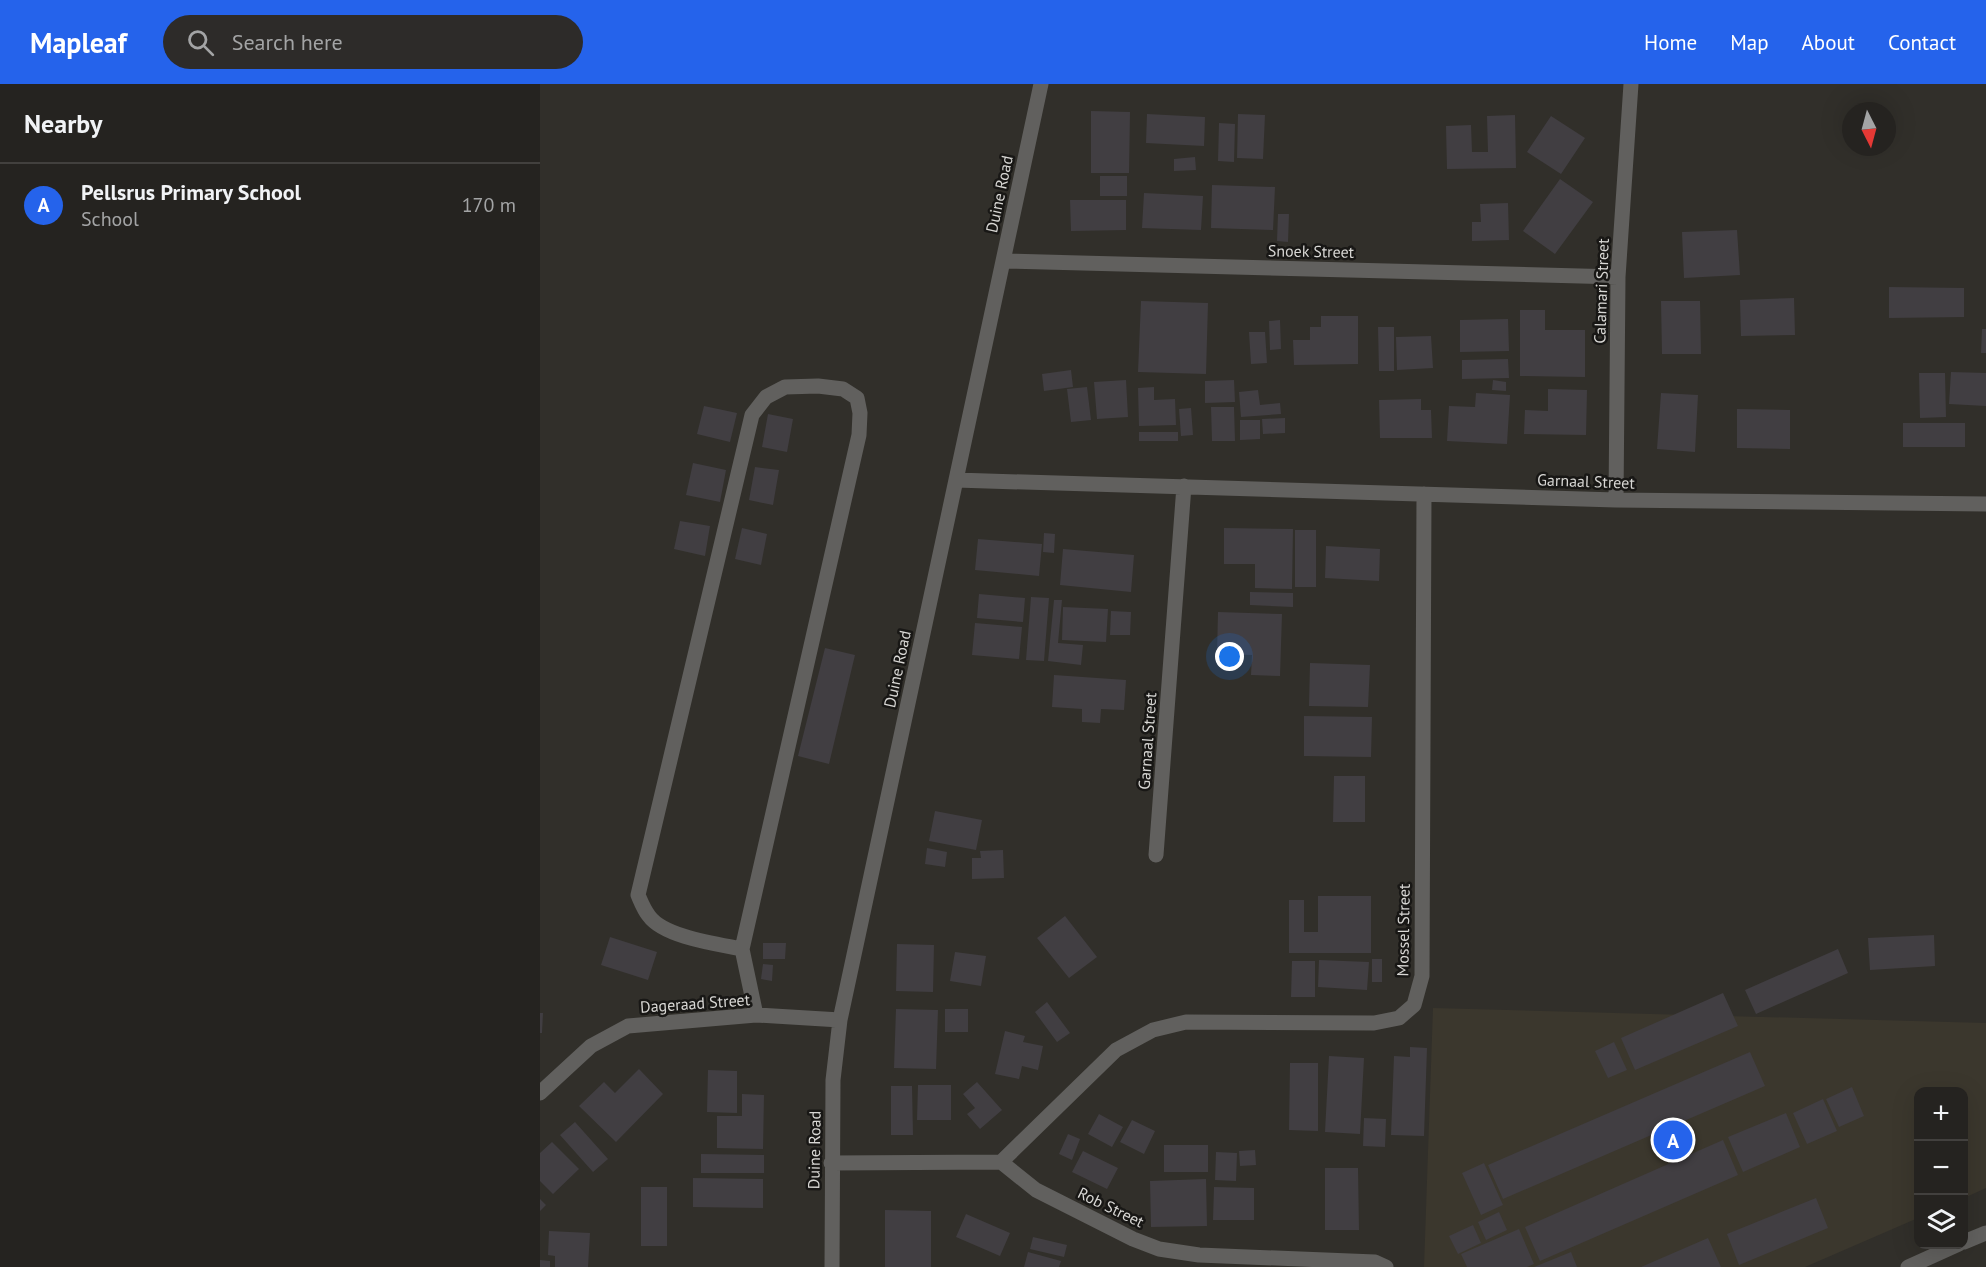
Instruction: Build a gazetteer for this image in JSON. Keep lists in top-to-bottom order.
{
  "streets": {
    "street": [
      "Duine Road",
      "Snoek Street",
      "Calamari Street",
      "Garnaal Street",
      "Mossel Street",
      "Dageraad Street",
      "Rob Street"
    ]
  },
  "crossings": [
    ["Duine Road", "Snoek Street"],
    ["Duine Road", "Garnaal Street"],
    ["Duine Road", "Dageraad Street"],
    ["Snoek Street", "Calamari Street"],
    ["Calamari Street", "Garnaal Street"],
    ["Garnaal Street", "Mossel Street"],
    ["Mossel Street", "Rob Street"]
  ],
  "north": "bottom",
  "page": {
    "header": "Mapleaf",
    "search": "Search here",
    "nav": [
      "Home",
      "Map",
      "About",
      "Contact"
    ],
    "heading": "Nearby",
    "list": [
      {
        "mark": "A",
        "name": "Pellsrus Primary School",
        "note": "School",
        "value": "170 m"
      }
    ],
    "map_buttons": ["+", "−"],
    "pins": "A"
  }
}
